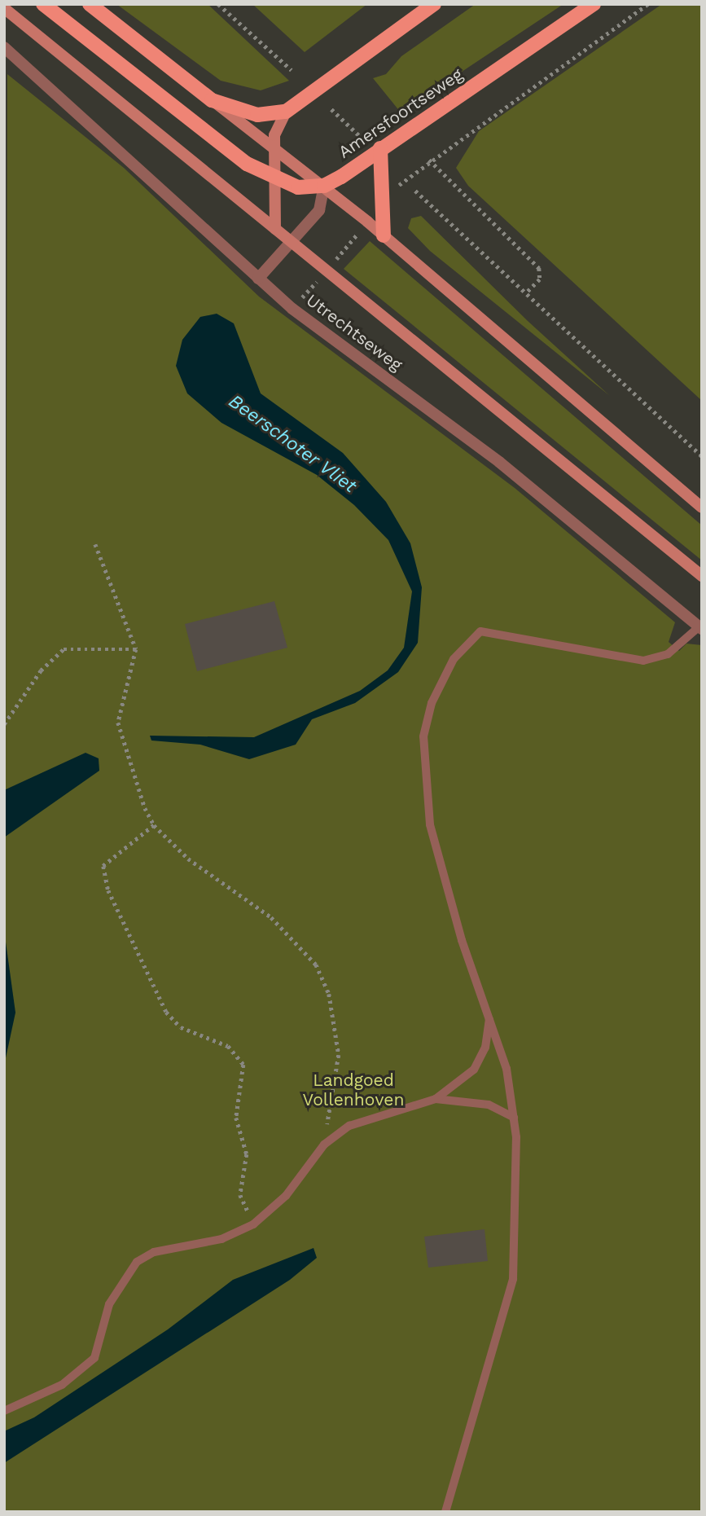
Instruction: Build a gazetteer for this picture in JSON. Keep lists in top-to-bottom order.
{
  "streets": {
    "main road": ["Amersfoortseweg", "Utrechtseweg"]
  },
  "water": ["Beerschoter Vliet"],
  "parks": ["Landgoed Vollenhoven"]
}
